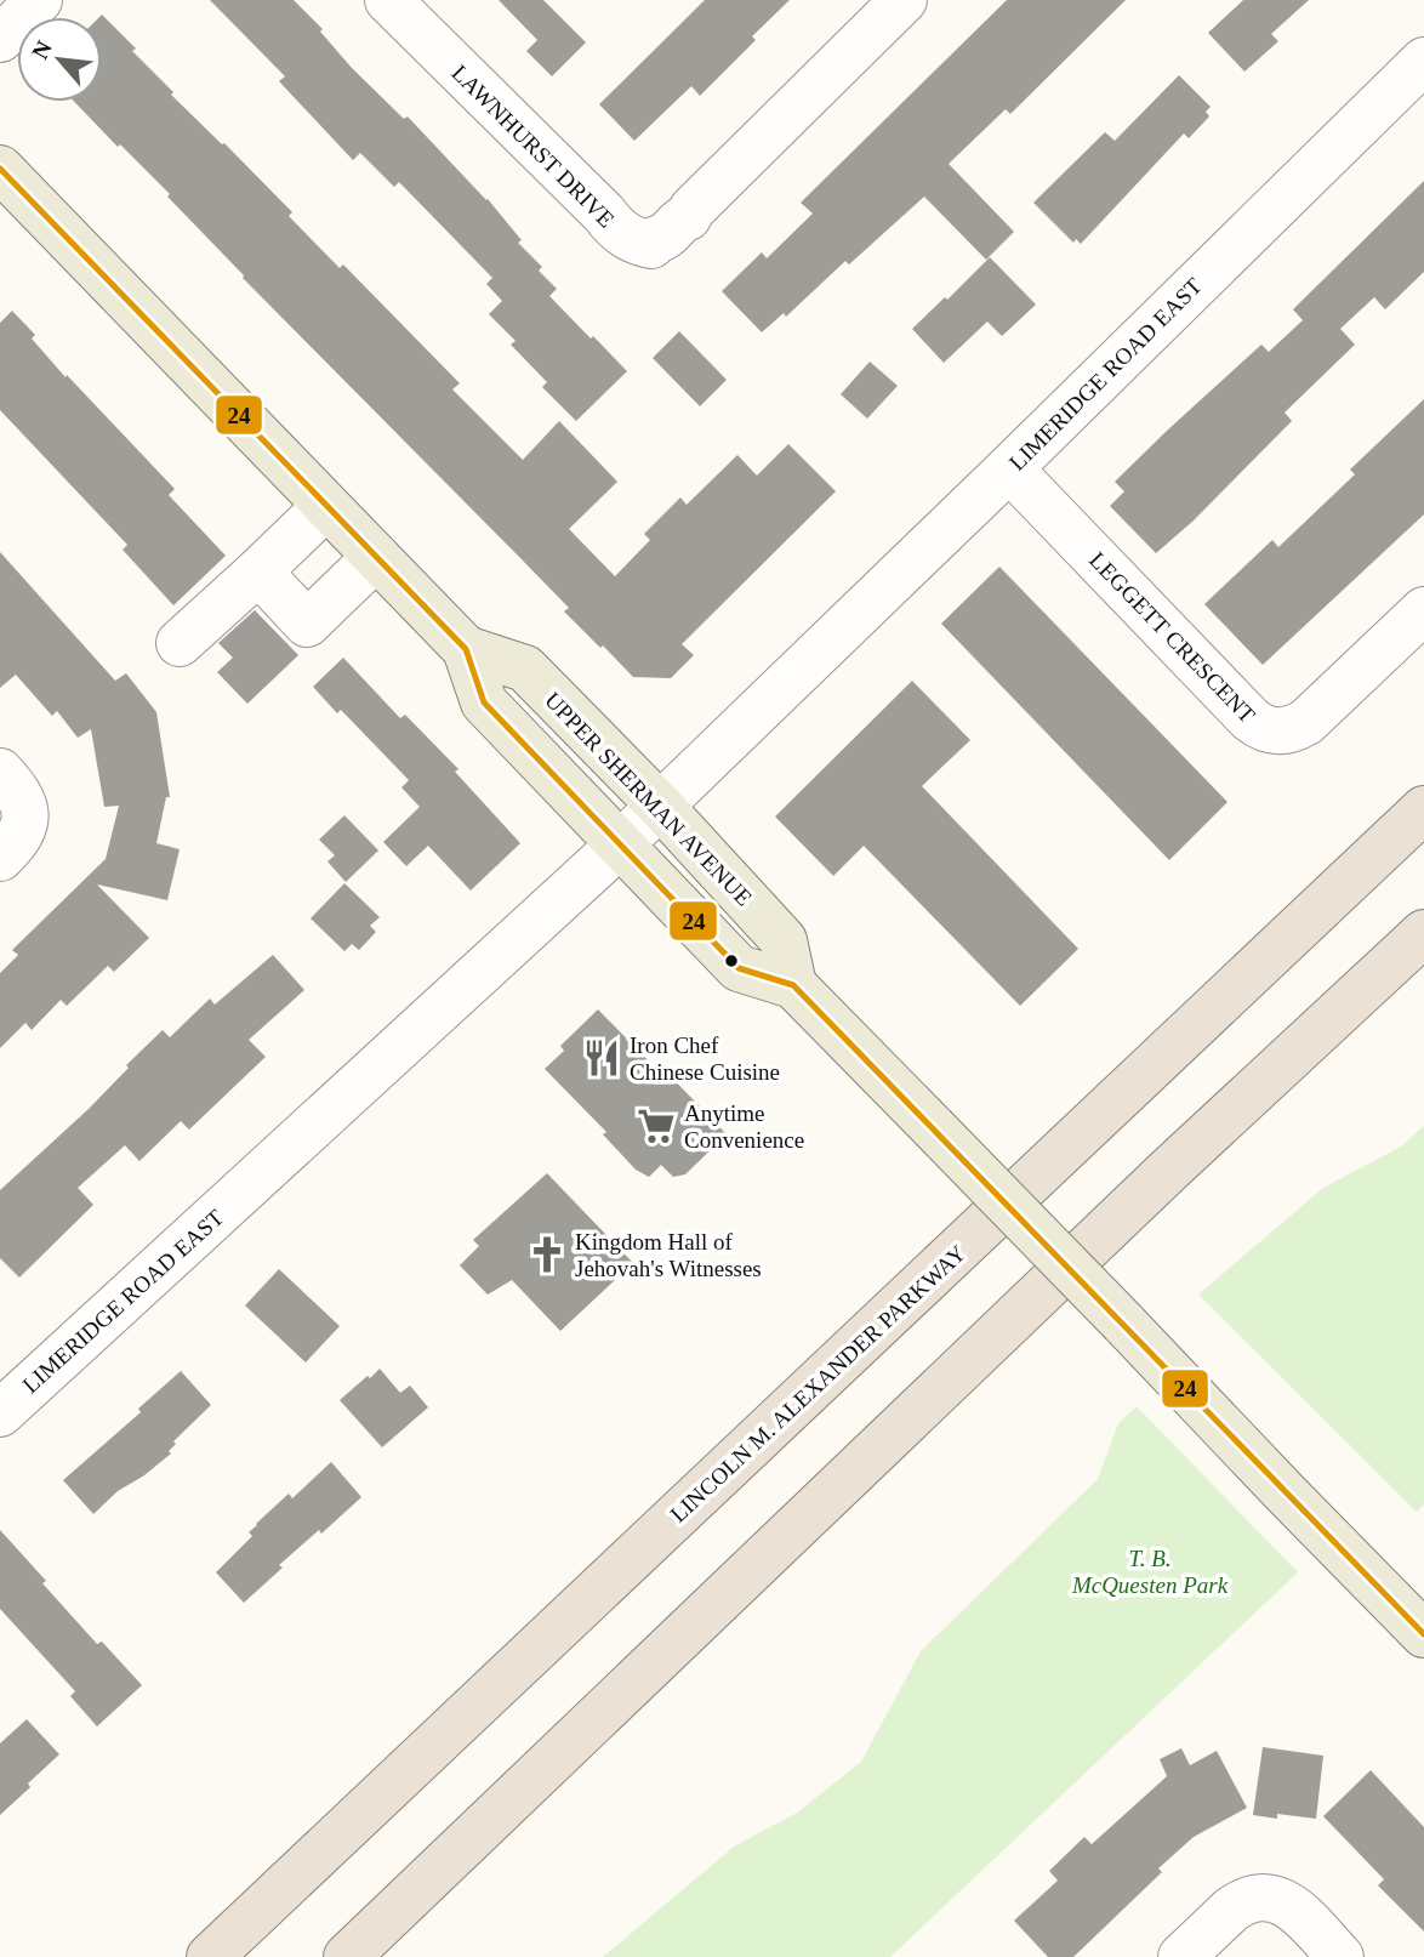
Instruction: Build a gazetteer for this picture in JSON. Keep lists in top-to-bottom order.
{
  "streets": {
    "highway": ["LINCOLN M. ALEXANDER PARKWAY"],
    "main road": ["UPPER SHERMAN AVENUE"],
    "street": ["LAWNHURST DRIVE", "LIMERIDGE ROAD EAST", "LEGGETT CRESCENT"]
  },
  "crossings": [
    ["LIMERIDGE ROAD EAST", "LEGGETT CRESCENT"],
    ["LIMERIDGE ROAD EAST", "UPPER SHERMAN AVENUE"]
  ],
  "parks": ["T. B. McQuesten Park"],
  "places": {
    "restaurant": ["Iron Chef Chinese Cuisine"],
    "supermarket": ["Anytime Convenience"],
    "church": ["Kingdom Hall of Jehovah's Witnesses"]
  },
  "lines": ["transit line 24"],
  "north": "top left"
}
